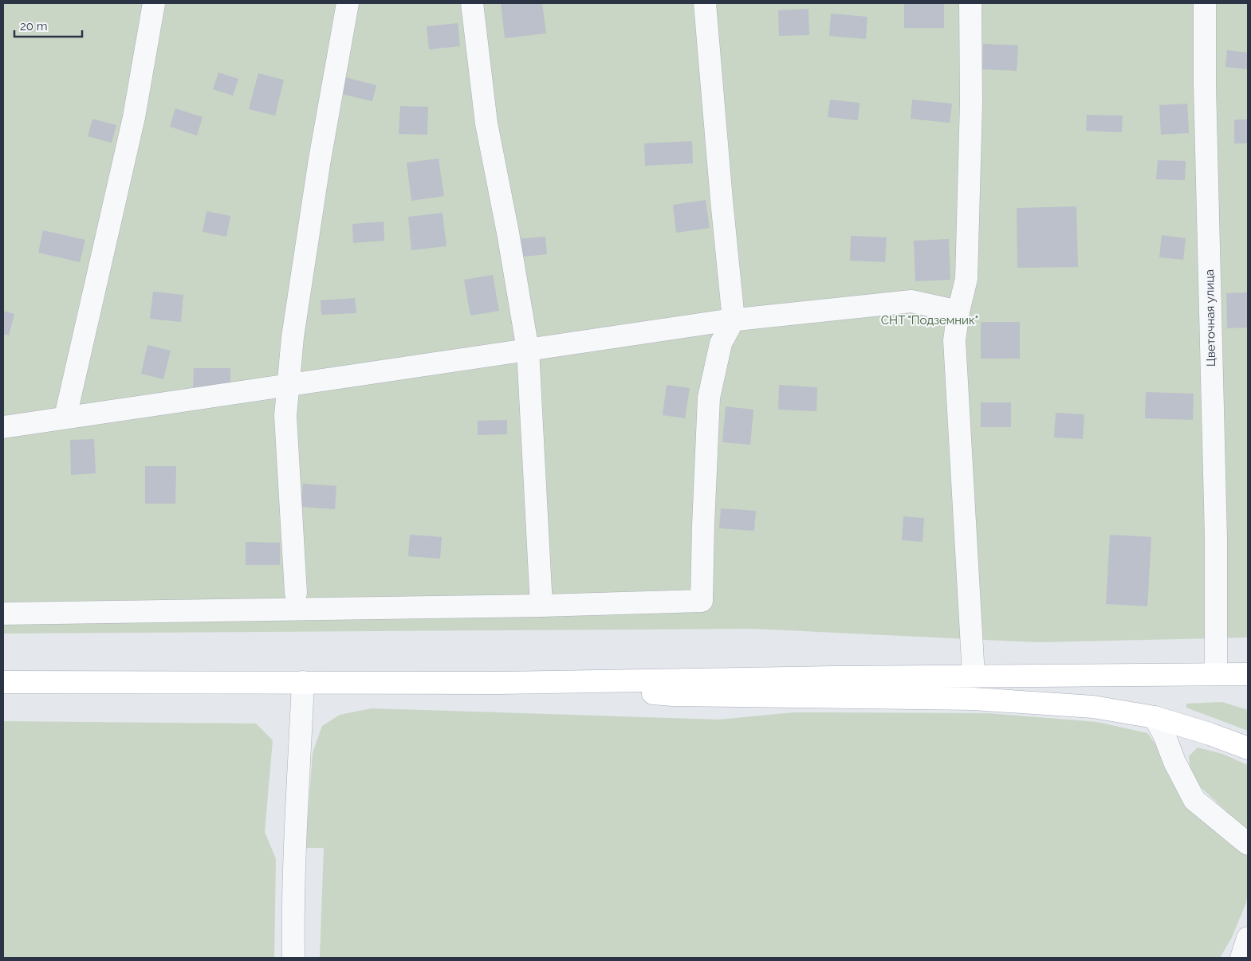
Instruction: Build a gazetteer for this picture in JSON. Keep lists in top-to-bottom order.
{
  "streets": {
    "street": ["Цветочная улица"]
  },
  "parks": ["СНТ \"Подземник\""],
  "scale_bar": "20 m"
}
